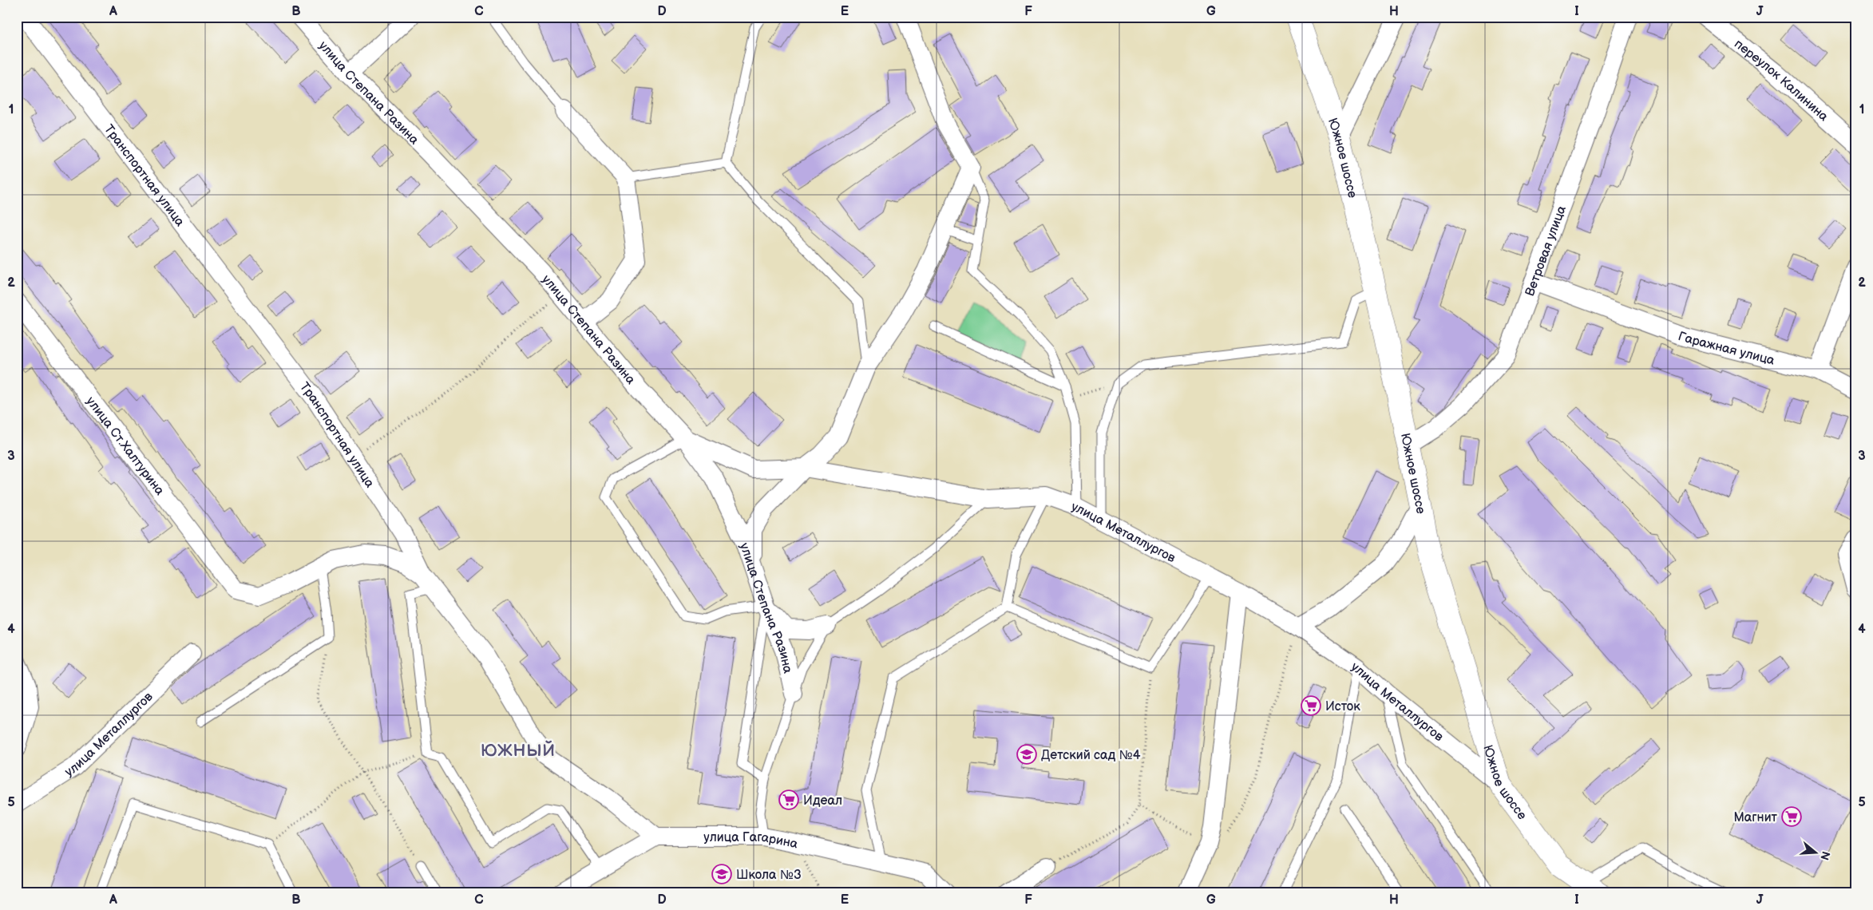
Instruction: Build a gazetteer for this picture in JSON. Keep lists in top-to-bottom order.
{
  "streets": {
    "street": [
      "переулок Калинина",
      "улица Степана Разина",
      "Южное шоссе",
      "Транспортная улица",
      "Ветровая улица",
      "Гаражная улица",
      "улица Ст.Халтурина",
      "улица Металлургов",
      "улица Гагарина"
    ]
  },
  "crossings": [
    ["улица Степана Разина", "улица Металлургов"],
    ["Южное шоссе", "Ветровая улица"],
    ["Южное шоссе", "улица Металлургов"],
    ["Транспортная улица", "улица Гагарина"],
    ["Ветровая улица", "Гаражная улица"]
  ],
  "districts": ["ЮЖНЫЙ"],
  "places": {
    "supermarket": ["Исток", "Идеал", "Магнит"],
    "school or university": ["Детский сад №4", "Школа №3"]
  },
  "north": "right",
  "grid": {
    "columns": [
      "A",
      "B",
      "C",
      "D",
      "E",
      "F",
      "G",
      "H",
      "I",
      "J"
    ],
    "rows": [
      "1",
      "2",
      "3",
      "4",
      "5"
    ]
  }
}
